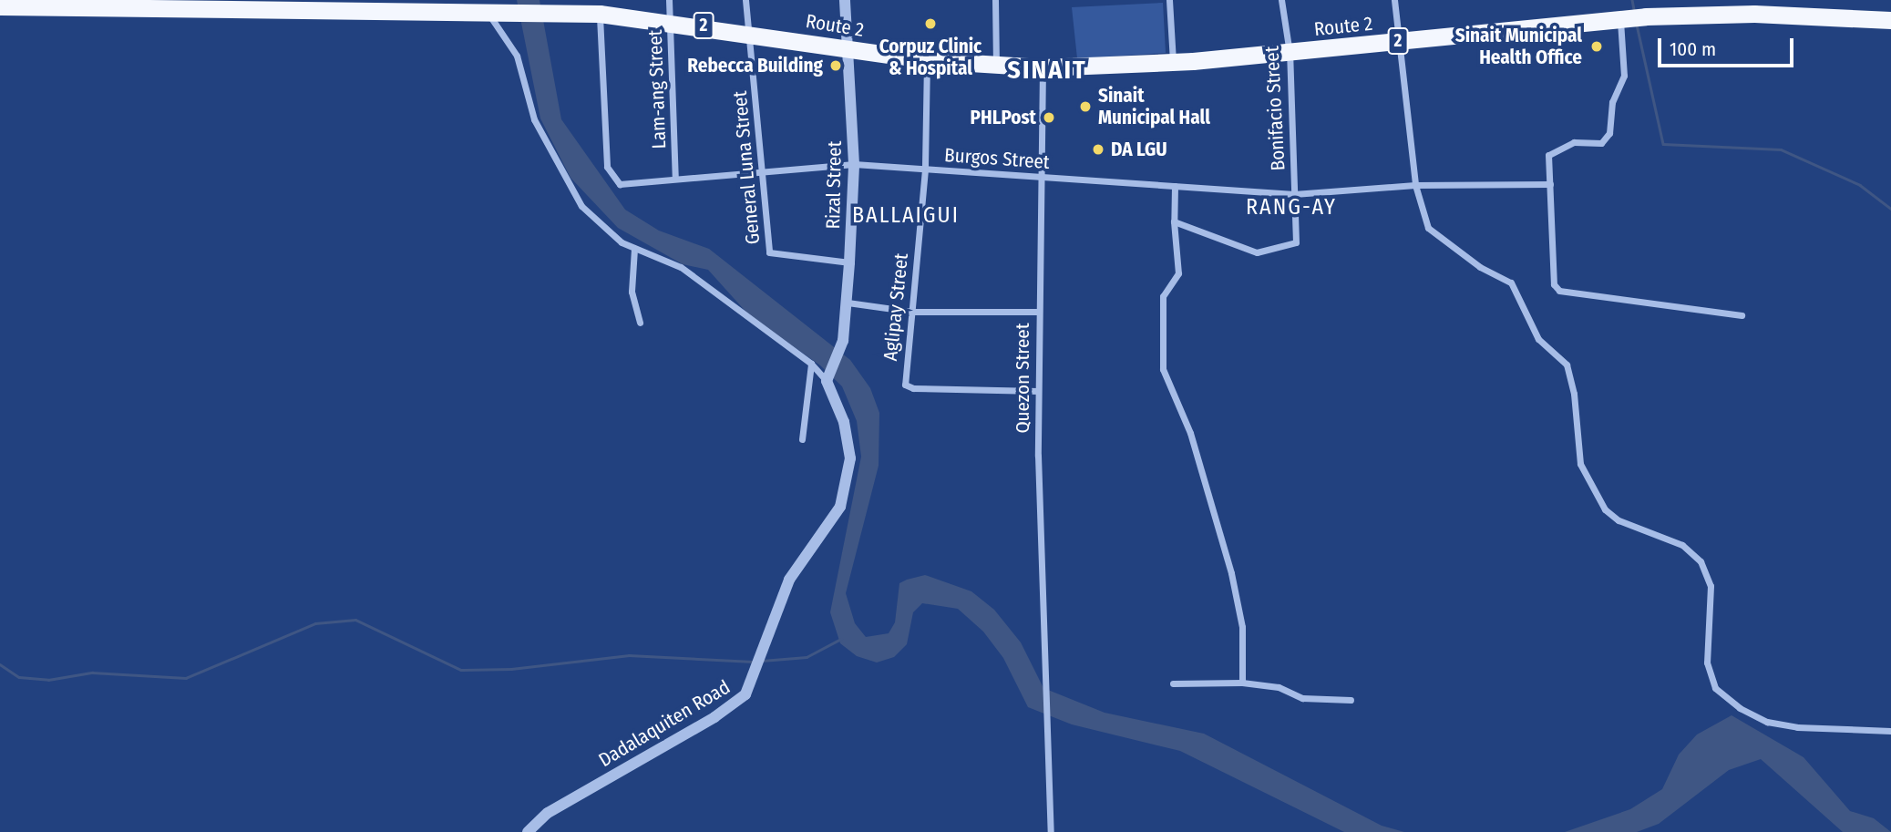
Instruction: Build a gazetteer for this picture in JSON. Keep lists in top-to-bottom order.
{
  "streets": {
    "highway": ["2", "Route 2"],
    "street": [
      "Lam-ang Street",
      "Bonifacio Street",
      "Burgos Street",
      "General Luna Street",
      "Rizal Street",
      "Aglipay Street",
      "Quezon Street",
      "Dadalaquiten Road"
    ]
  },
  "crossings": [
    ["Route 2", "Lam-ang Street"],
    ["Route 2", "Bonifacio Street"],
    ["Route 2", "Burgos Street"],
    ["Route 2", "General Luna Street"],
    ["Route 2", "Rizal Street"],
    ["Route 2", "Aglipay Street"],
    ["Route 2", "Quezon Street"],
    ["Lam-ang Street", "Burgos Street"],
    ["Bonifacio Street", "Burgos Street"],
    ["Burgos Street", "General Luna Street"],
    ["Burgos Street", "Rizal Street"],
    ["Burgos Street", "Aglipay Street"],
    ["Burgos Street", "Quezon Street"],
    ["General Luna Street", "Rizal Street"],
    ["Rizal Street", "Dadalaquiten Road"],
    ["Aglipay Street", "Quezon Street"]
  ],
  "districts": ["SINAIT", "RANG-AY", "BALLAIGUI"],
  "places": [
    "Corpuz Clinic & Hospital",
    "Sinait Municipal Health Office",
    "Rebecca Building",
    "Sinait Municipal Hall",
    "PHLPost",
    "DA LGU"
  ],
  "scale_bar": "100 m"
}
